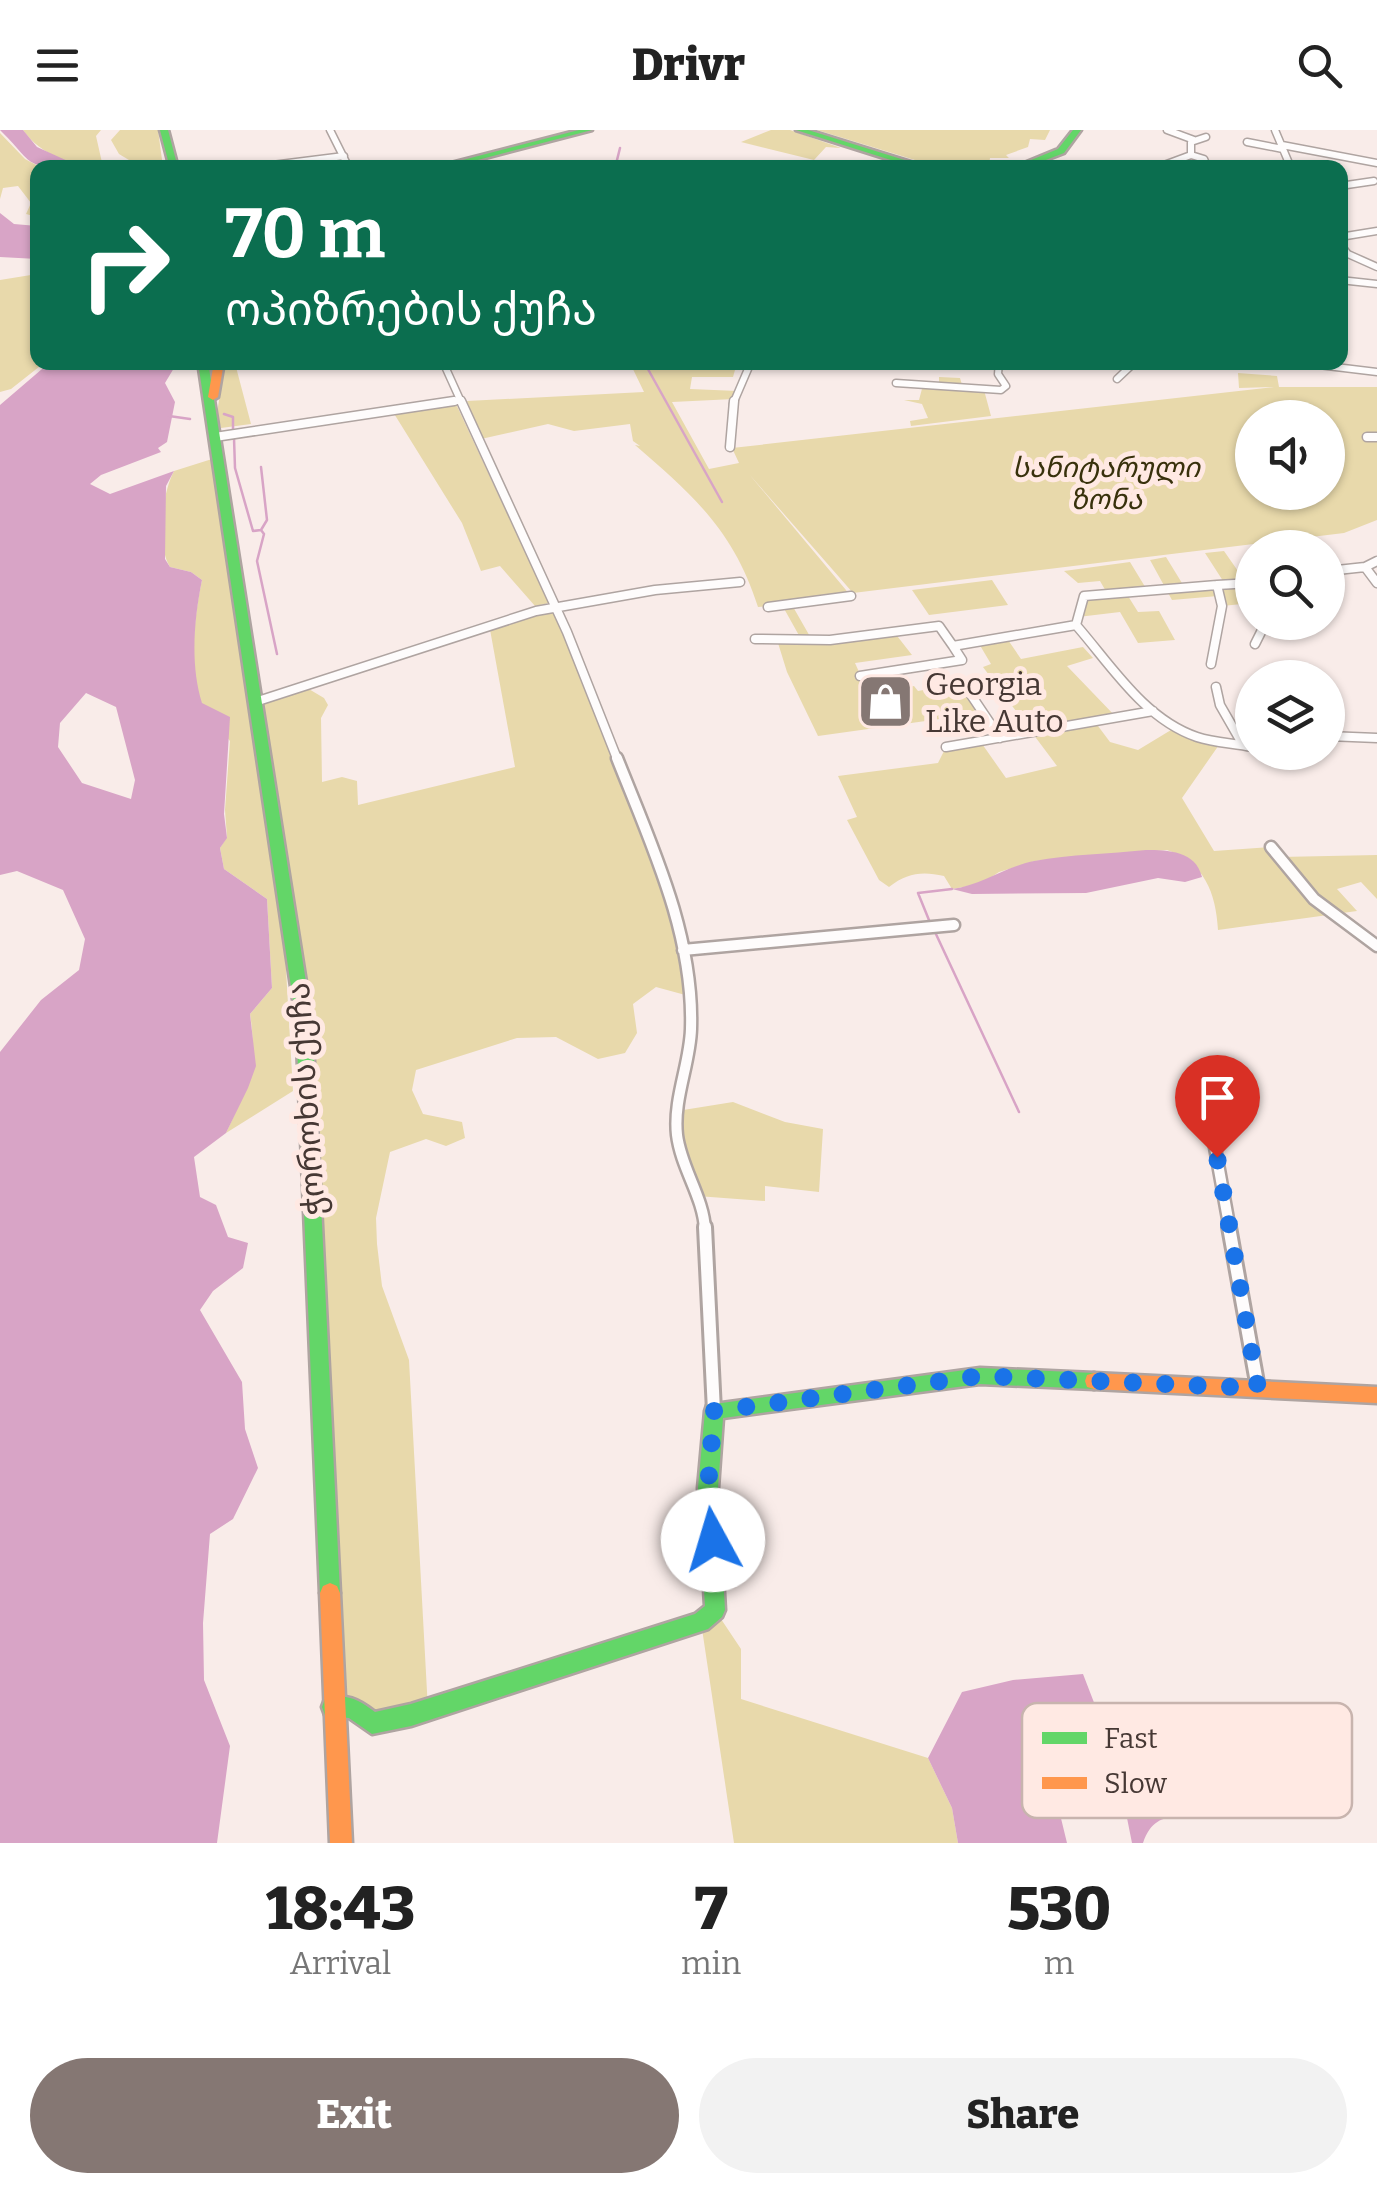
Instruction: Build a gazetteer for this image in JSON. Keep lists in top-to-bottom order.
{
  "streets": {
    "main road": ["ჭოროხის ქუჩა"]
  },
  "parks": ["სანიტარული ზონა"],
  "places": {
    "shop": ["Georgia Like Auto"]
  },
  "legend": ["Fast", "Slow"],
  "page": {
    "header": "Drivr",
    "turn": ["70 m", "ოპიზრების ქუჩა"],
    "eta": [
      "18:43",
      "Arrival",
      "7",
      "min",
      "530",
      "m"
    ],
    "buttons": ["Exit", "Share"]
  }
}
